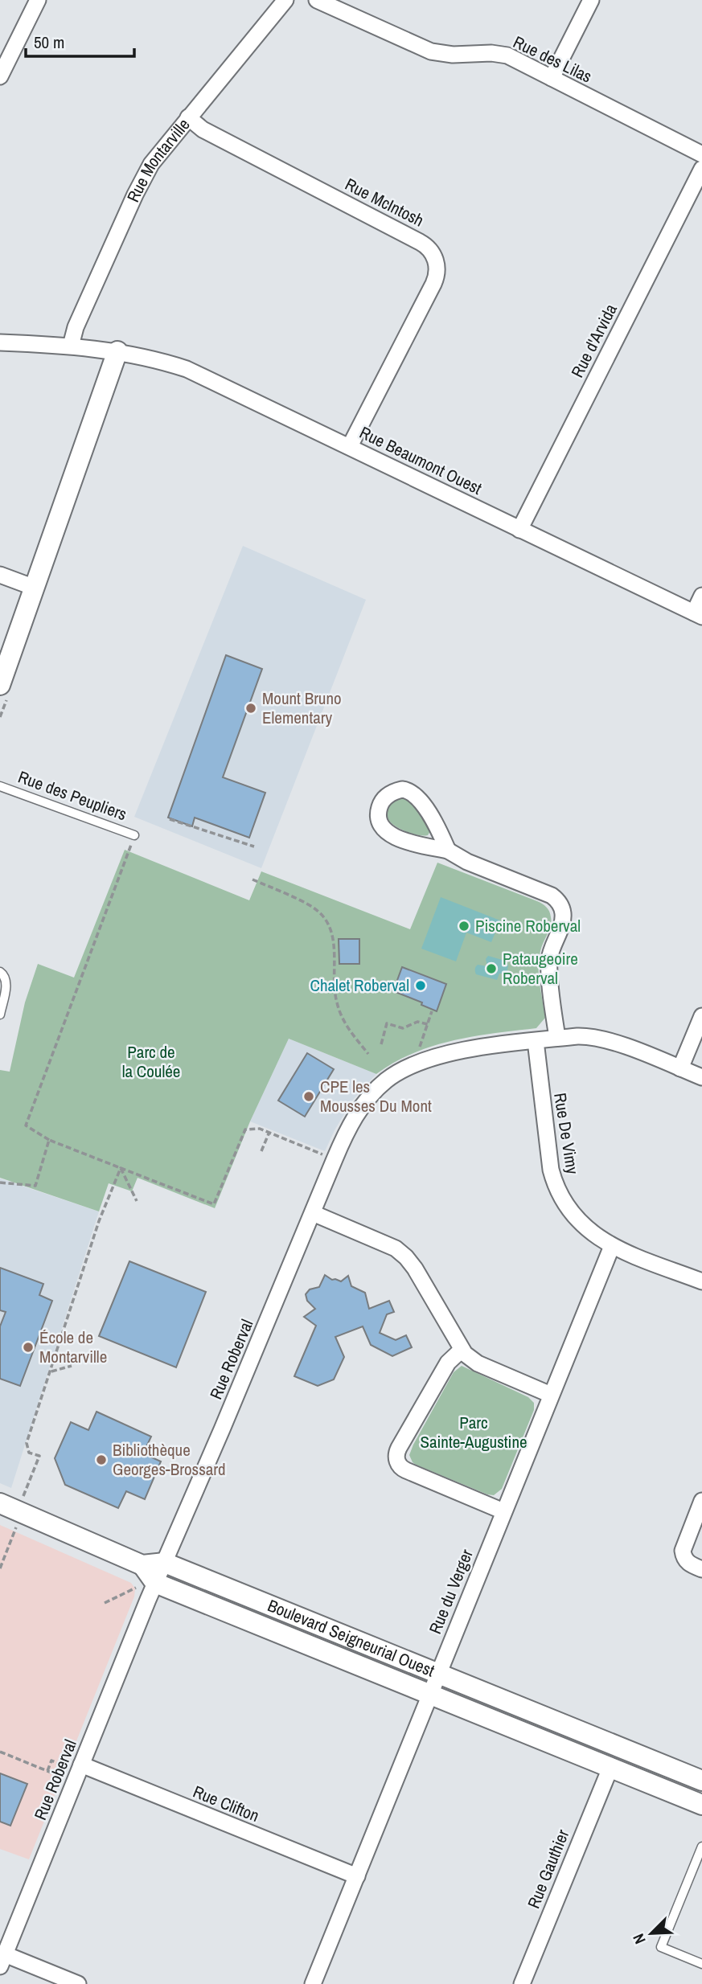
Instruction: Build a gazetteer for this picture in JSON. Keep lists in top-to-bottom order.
{
  "streets": {
    "street": [
      "Rue des Lilas",
      "Rue Montarville",
      "Rue McIntosh",
      "Rue d'Arvida",
      "Rue Beaumont Ouest",
      "Rue De Vimy",
      "Rue Roberval",
      "Rue du Verger",
      "Boulevard Seigneurial Ouest",
      "Rue Clifton",
      "Rue Gauthier"
    ],
    "lane": ["Rue des Peupliers"]
  },
  "crossings": [
    ["Rue Montarville", "Rue McIntosh"],
    ["Rue Montarville", "Rue Beaumont Ouest"],
    ["Rue McIntosh", "Rue Beaumont Ouest"],
    ["Rue d'Arvida", "Rue Beaumont Ouest"],
    ["Rue De Vimy", "Rue Roberval"],
    ["Rue De Vimy", "Rue du Verger"],
    ["Rue Roberval", "Boulevard Seigneurial Ouest"],
    ["Rue Roberval", "Rue Clifton"],
    ["Rue du Verger", "Boulevard Seigneurial Ouest"],
    ["Rue du Verger", "Rue Clifton"],
    ["Boulevard Seigneurial Ouest", "Rue Gauthier"]
  ],
  "parks": ["Parc de la Coulée", "Parc Sainte-Augustine"],
  "places": [
    "Mount Bruno Elementary",
    "Piscine Roberval",
    "Pataugeoire Roberval",
    "Chalet Roberval",
    "CPE les Mousses Du Mont",
    "École de Montarville",
    "Bibliothèque Georges-Brossard"
  ],
  "scale_bar": "50 m",
  "north": "bottom left"
}
